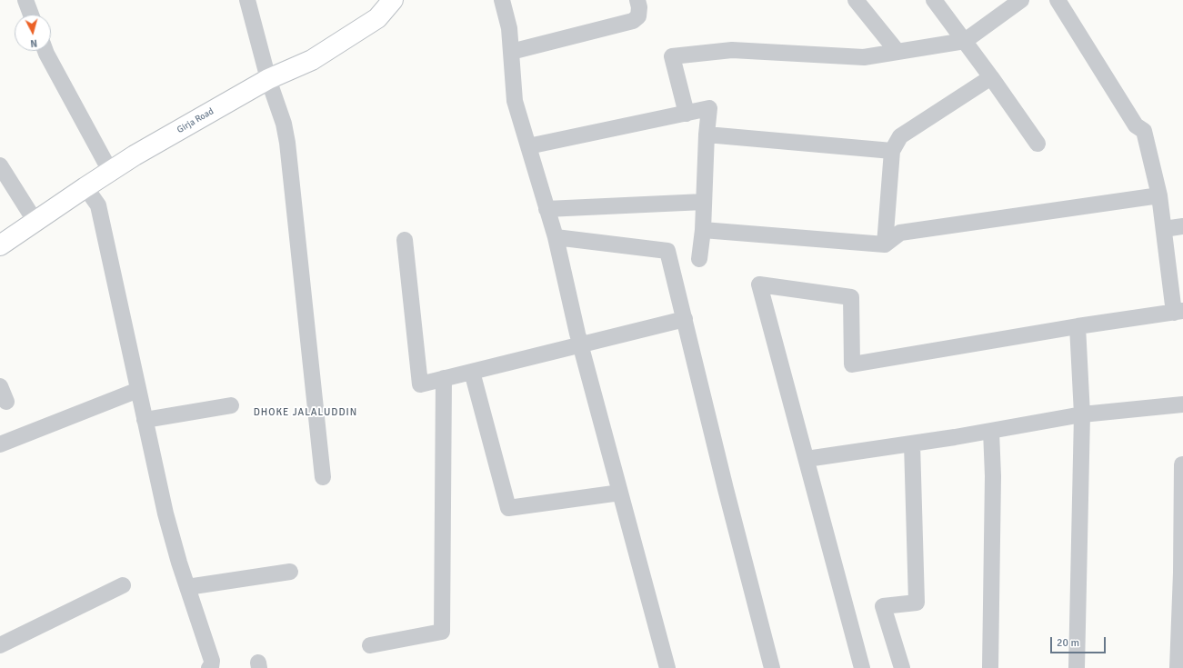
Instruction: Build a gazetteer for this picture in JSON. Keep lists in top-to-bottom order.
{
  "streets": {
    "main road": ["Girja Road"]
  },
  "districts": ["DHOKE JALALUDDIN"],
  "scale_bar": "20 m",
  "north": "bottom"
}
